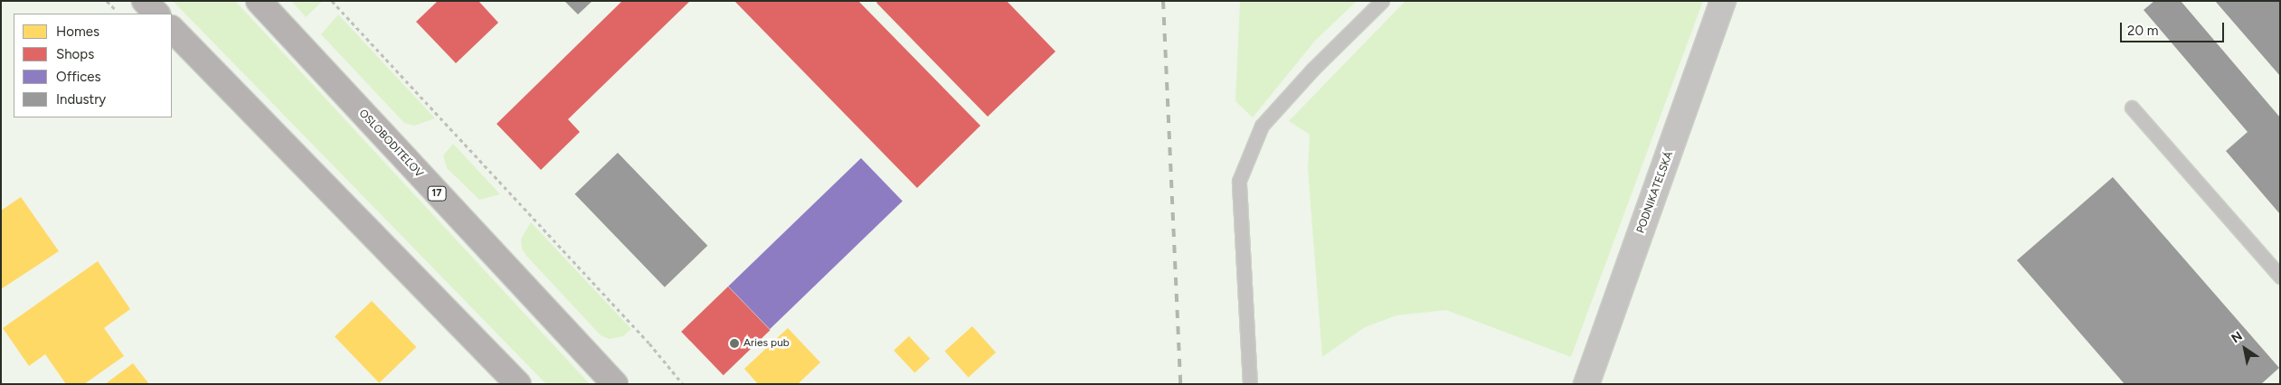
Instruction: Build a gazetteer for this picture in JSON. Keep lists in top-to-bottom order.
{
  "streets": {
    "main road": ["OSLOBODITEĽOV", "17"],
    "street": ["PODNIKATEĽSKÁ"]
  },
  "places": ["Aries pub"],
  "legend": [
    "Homes",
    "Shops",
    "Offices",
    "Industry"
  ],
  "scale_bar": "20 m",
  "north": "top left"
}
